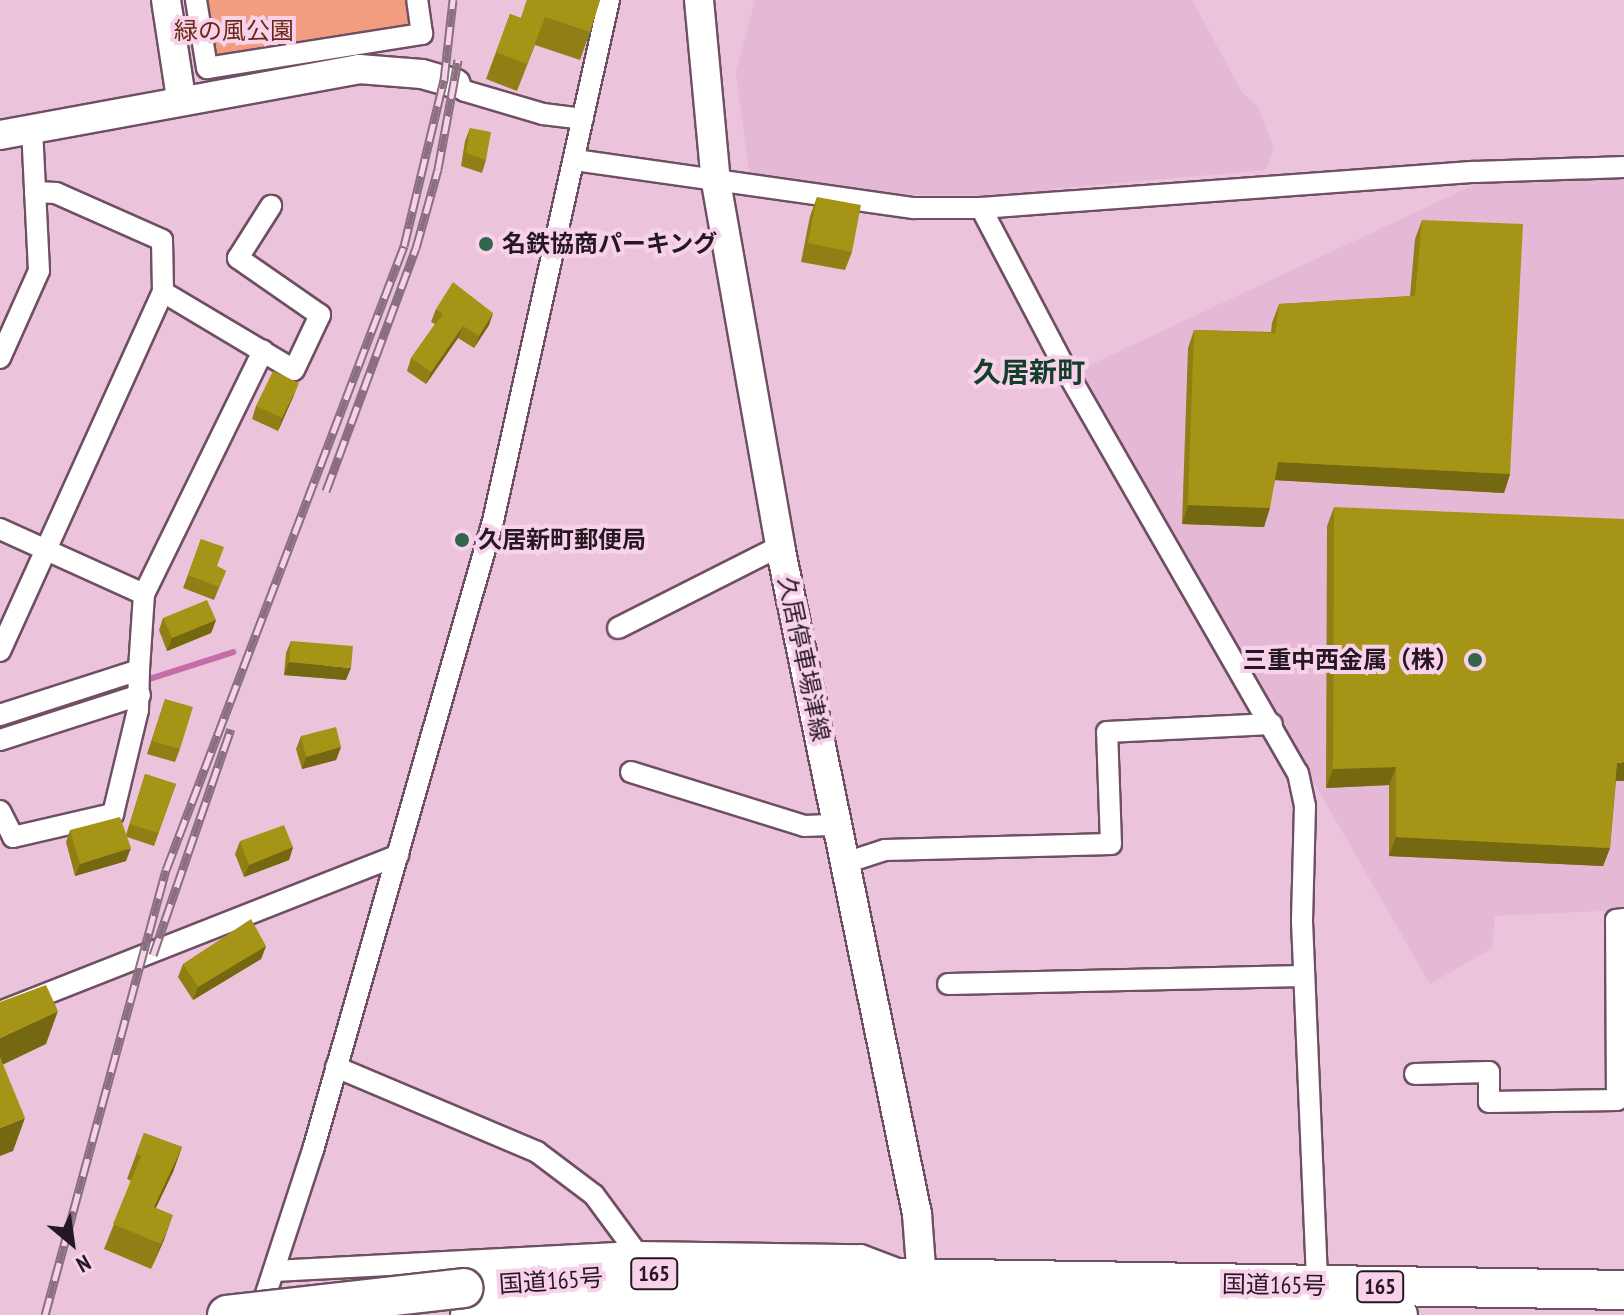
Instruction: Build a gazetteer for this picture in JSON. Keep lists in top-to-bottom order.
{
  "streets": {
    "highway": ["165", "国道165号"],
    "main road": ["久居停車場津線"]
  },
  "crossings": [
    ["久居停車場津線", "国道165号"]
  ],
  "districts": ["久居新町"],
  "parks": ["緑の風公園"],
  "places": ["名鉄協商パーキング", "久居新町郵便局", "三重中西金属（株）"],
  "north": "bottom right"
}
